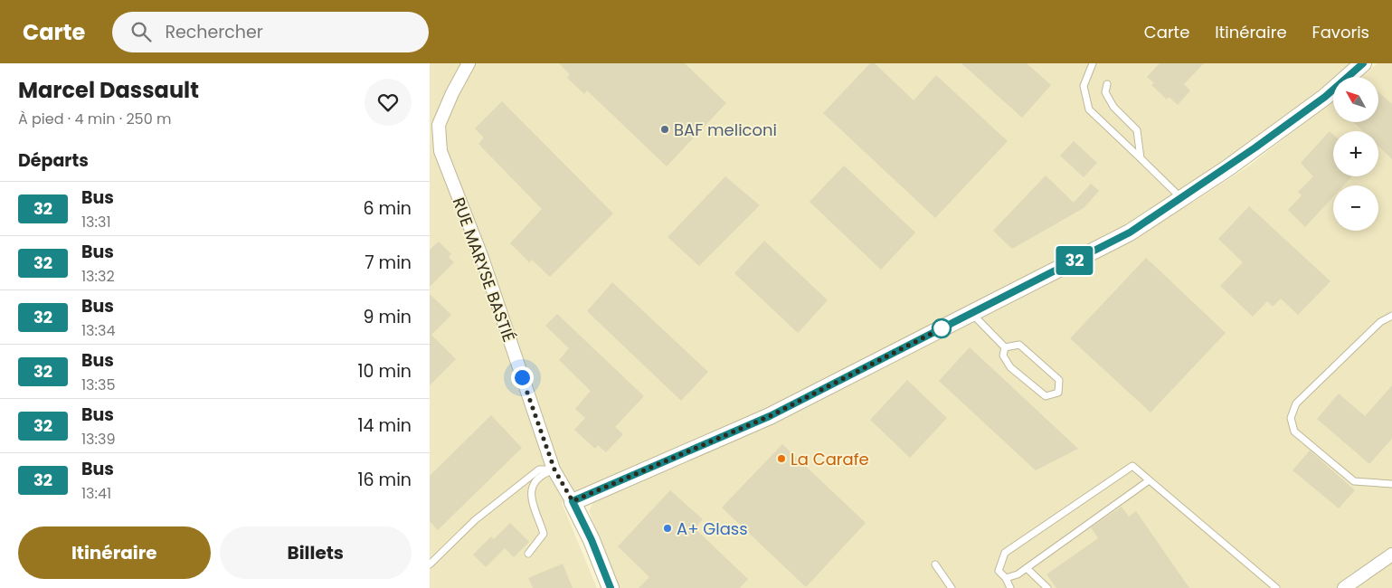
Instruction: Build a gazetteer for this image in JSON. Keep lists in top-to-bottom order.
{
  "streets": {
    "street": ["RUE MARYSE BASTIÉ"]
  },
  "places": ["BAF meliconi", "La Carafe", "A+ Glass"],
  "lines": ["bus line 32"],
  "north": "top left",
  "page": {
    "header": "Carte",
    "search": "Rechercher",
    "nav": ["Carte", "Itinéraire", "Favoris"],
    "heading": [
      ["Marcel Dassault", "À pied · 4 min · 250 m"],
      "Départs"
    ],
    "on_map": "32",
    "map_buttons": ["+", "−"],
    "list": [
      {
        "mark": "32",
        "name": "Bus",
        "note": "13:31",
        "value": "6 min"
      },
      {
        "mark": "32",
        "name": "Bus",
        "note": "13:32",
        "value": "7 min"
      },
      {
        "mark": "32",
        "name": "Bus",
        "note": "13:34",
        "value": "9 min"
      },
      {
        "mark": "32",
        "name": "Bus",
        "note": "13:35",
        "value": "10 min"
      },
      {
        "mark": "32",
        "name": "Bus",
        "note": "13:39",
        "value": "14 min"
      },
      {
        "mark": "32",
        "name": "Bus",
        "note": "13:41",
        "value": "16 min"
      }
    ],
    "buttons": ["Itinéraire", "Billets"]
  }
}
